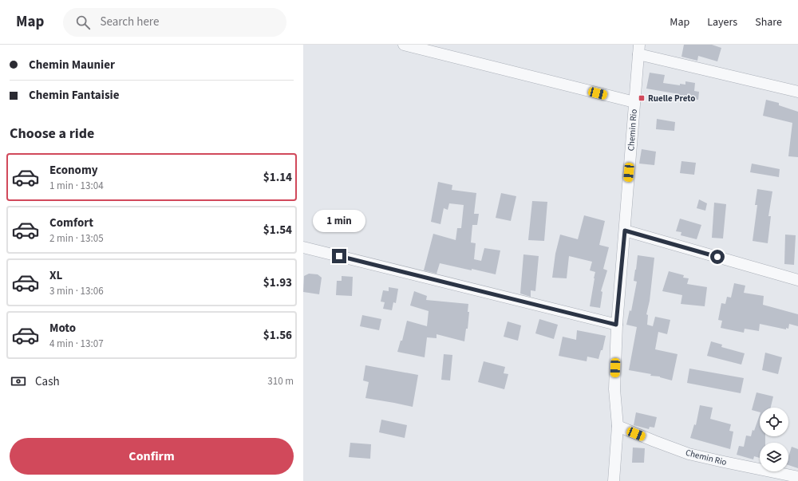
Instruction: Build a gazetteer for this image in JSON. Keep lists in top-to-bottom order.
{
  "streets": {
    "street": ["Chemin Rio"]
  },
  "places": {
    "transit": ["Ruelle Preto"]
  },
  "page": {
    "header": "Map",
    "search": "Search here",
    "nav": ["Map", "Layers", "Share"],
    "banner": ["Chemin Maunier", "Chemin Fantaisie"],
    "heading": "Choose a ride",
    "list": [
      {
        "name": "Economy",
        "note": "1 min · 13:04",
        "value": "$1.14"
      },
      {
        "name": "Comfort",
        "note": "2 min · 13:05",
        "value": "$1.54"
      },
      {
        "name": "XL",
        "note": "3 min · 13:06",
        "value": "$1.93"
      },
      {
        "name": "Moto",
        "note": "4 min · 13:07",
        "value": "$1.56"
      }
    ],
    "bubble": "1 min",
    "pay": ["Cash", "310 m"],
    "buttons": "Confirm"
  }
}
